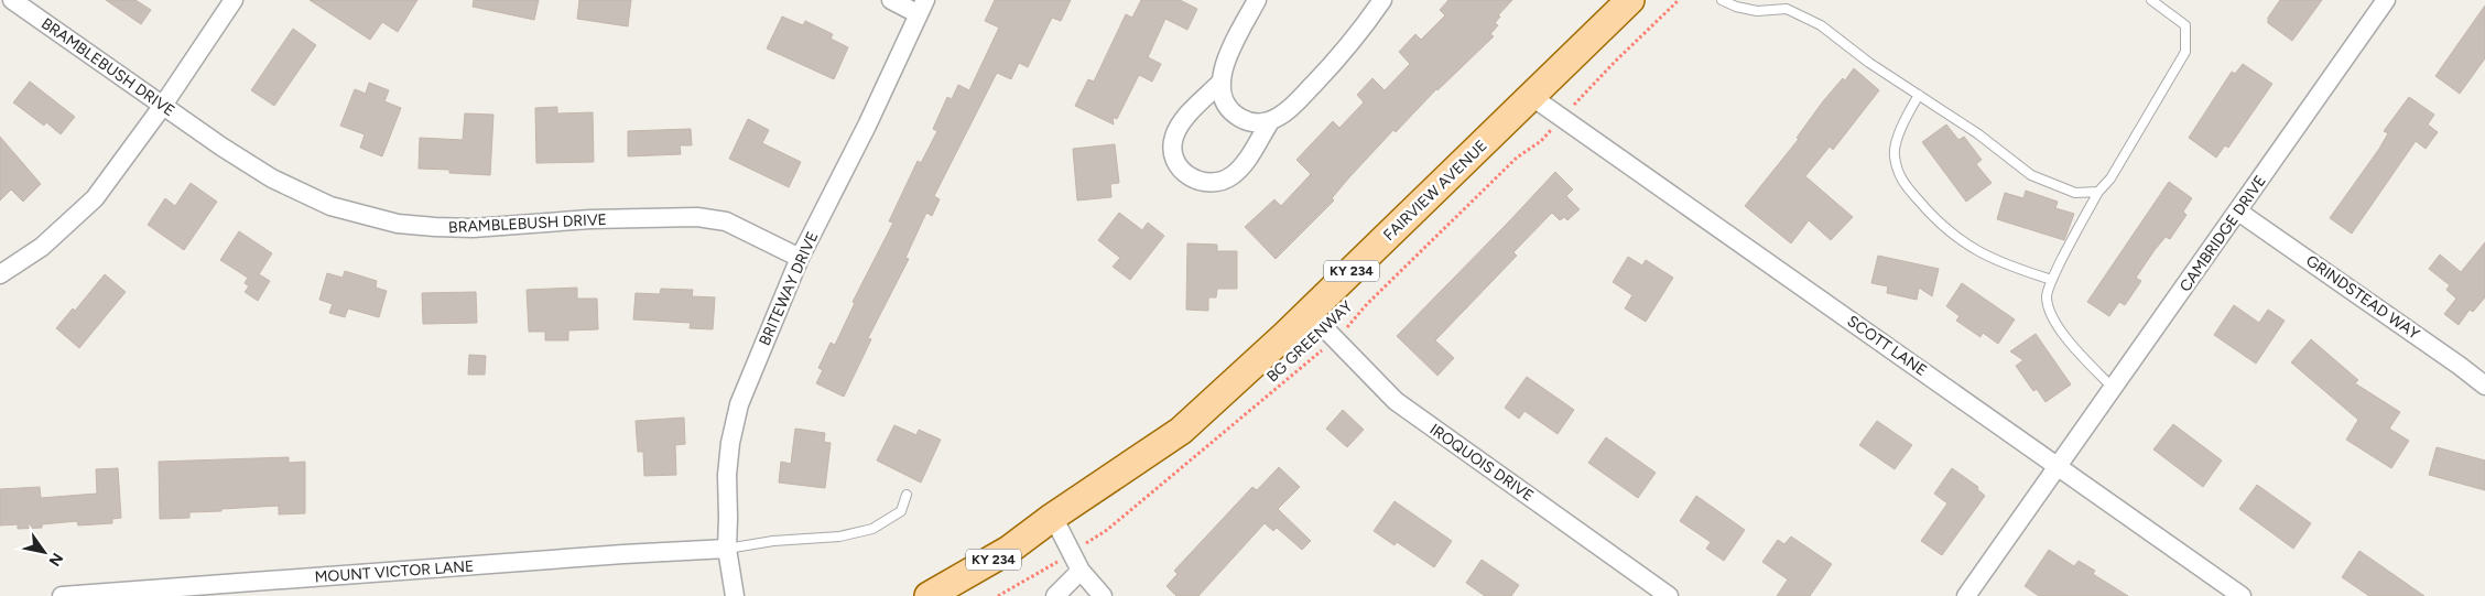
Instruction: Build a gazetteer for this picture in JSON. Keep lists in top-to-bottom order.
{
  "streets": {
    "main road": ["FAIRVIEW AVENUE", "KY 234"],
    "street": [
      "BRAMBLEBUSH DRIVE",
      "CAMBRIDGE DRIVE",
      "BRITEWAY DRIVE",
      "GRINDSTEAD WAY",
      "SCOTT LANE",
      "IROQUOIS DRIVE",
      "MOUNT VICTOR LANE"
    ],
    "path": ["BG GREENWAY"]
  },
  "crossings": [
    ["BRAMBLEBUSH DRIVE", "BRITEWAY DRIVE"],
    ["FAIRVIEW AVENUE", "KY 234"],
    ["FAIRVIEW AVENUE", "SCOTT LANE"],
    ["FAIRVIEW AVENUE", "IROQUOIS DRIVE"],
    ["CAMBRIDGE DRIVE", "GRINDSTEAD WAY"],
    ["CAMBRIDGE DRIVE", "SCOTT LANE"],
    ["BRITEWAY DRIVE", "MOUNT VICTOR LANE"],
    ["BG GREENWAY", "SCOTT LANE"],
    ["BG GREENWAY", "IROQUOIS DRIVE"]
  ],
  "north": "bottom right"
}
